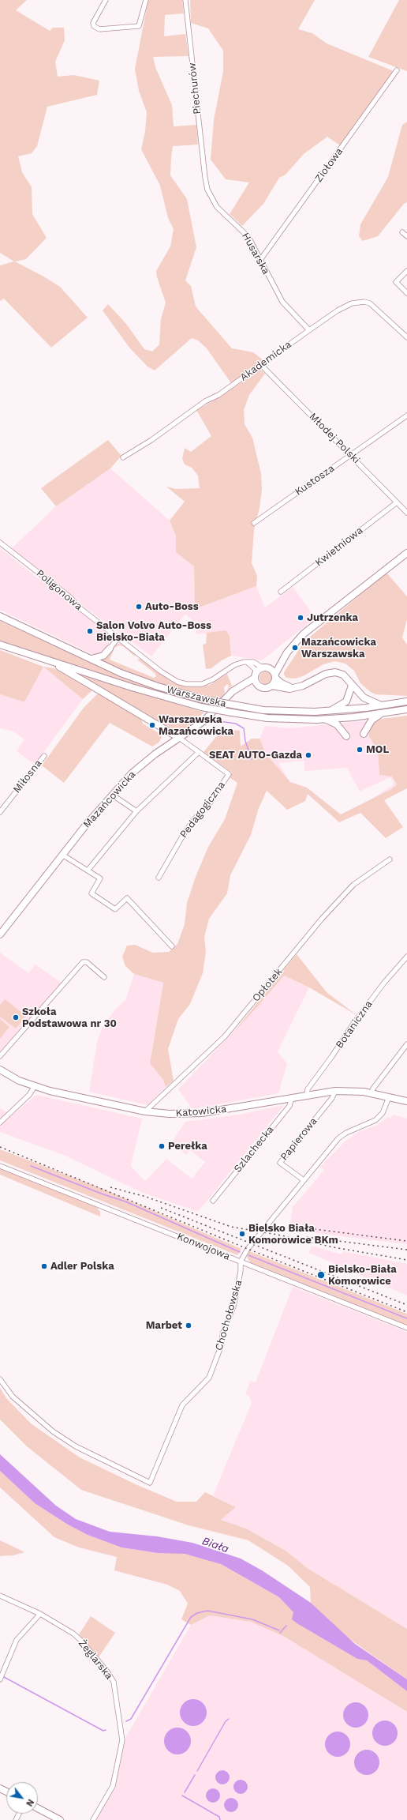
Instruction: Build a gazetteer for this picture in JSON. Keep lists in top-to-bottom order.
{
  "streets": {
    "street": [
      "Piechurów",
      "Ziołowa",
      "Husarska",
      "Akademicka",
      "Młodej Polski",
      "Kustosza",
      "Kwietniowa",
      "Poligonowa",
      "Warszawska",
      "Miłosna",
      "Mazańcowicka",
      "Pedagogiczna",
      "Opłotek",
      "Botaniczna",
      "Katowicka",
      "Papierowa",
      "Szlachecka",
      "Konwojowa",
      "Chochołowska",
      "Żeglarska"
    ]
  },
  "crossings": [
    ["Piechurów", "Husarska"],
    ["Ziołowa", "Husarska"],
    ["Husarska", "Akademicka"],
    ["Akademicka", "Młodej Polski"],
    ["Młodej Polski", "Kustosza"],
    ["Młodej Polski", "Kwietniowa"],
    ["Mazańcowicka", "Pedagogiczna"],
    ["Opłotek", "Katowicka"],
    ["Botaniczna", "Katowicka"],
    ["Katowicka", "Papierowa"],
    ["Katowicka", "Szlachecka"],
    ["Katowicka", "Chochołowska"],
    ["Papierowa", "Chochołowska"],
    ["Konwojowa", "Chochołowska"]
  ],
  "water": ["Biała"],
  "places": [
    "Auto-Boss",
    "Jutrzenka",
    "Salon Volvo Auto-Boss Bielsko-Biała",
    "Mazańcowicka Warszawska",
    "Warszawska Mazańcowicka",
    "MOL",
    "SEAT AUTO-Gazda",
    "Szkoła Podstawowa nr 30",
    "Perełka",
    "Bielsko Biała Komorowice BKm",
    "Adler Polska",
    "Bielsko-Biała Komorowice",
    "Marbet"
  ],
  "north": "bottom right"
}
